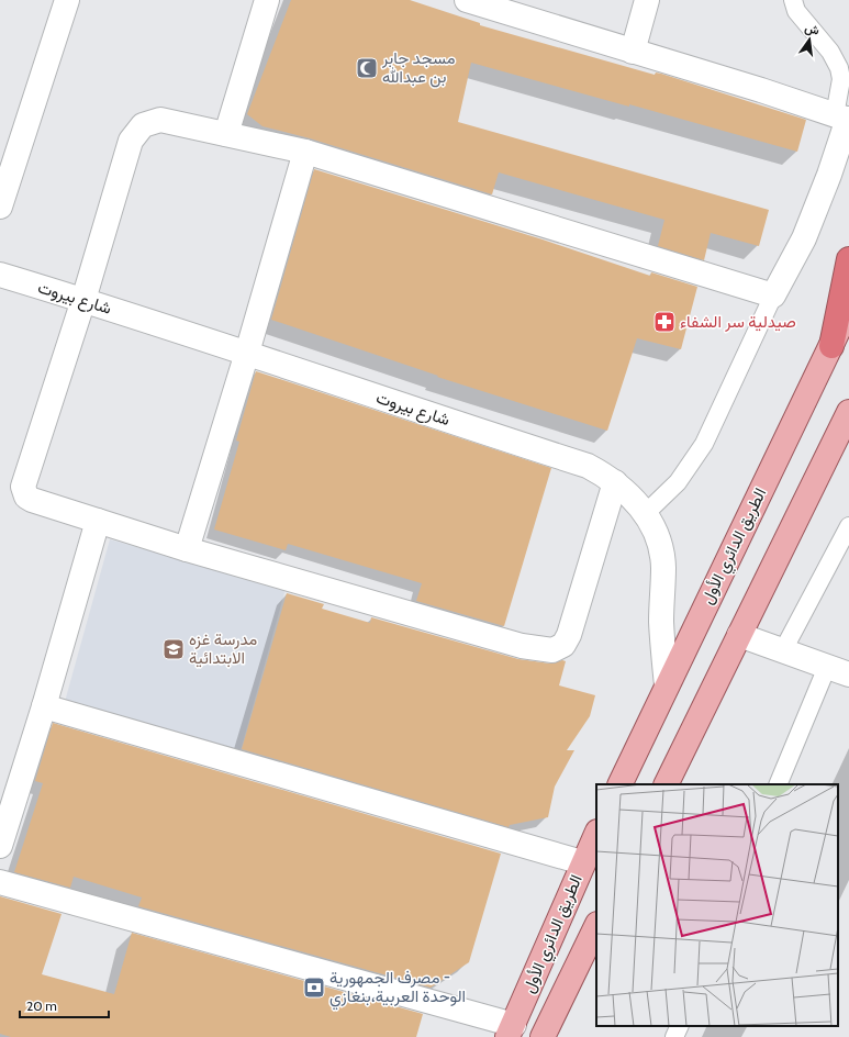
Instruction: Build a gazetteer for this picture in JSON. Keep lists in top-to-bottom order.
{
  "streets": {
    "main road": ["الطريق الدائري الأول"],
    "street": ["شارع بيروت"]
  },
  "crossings": [
    ["شارع بيروت", "الطريق الدائري الأول"]
  ],
  "places": {
    "mosque": ["مسجد جابر بن عبدالله"],
    "pharmacy": ["صيدلية سر الشفاء"],
    "school or university": ["مدرسة غزه الابتدائية"],
    "bank": ["مصرف الجمهورية - الوحدة العربية،بنغازي"]
  },
  "scale_bar": "20 m",
  "north": "top"
}
